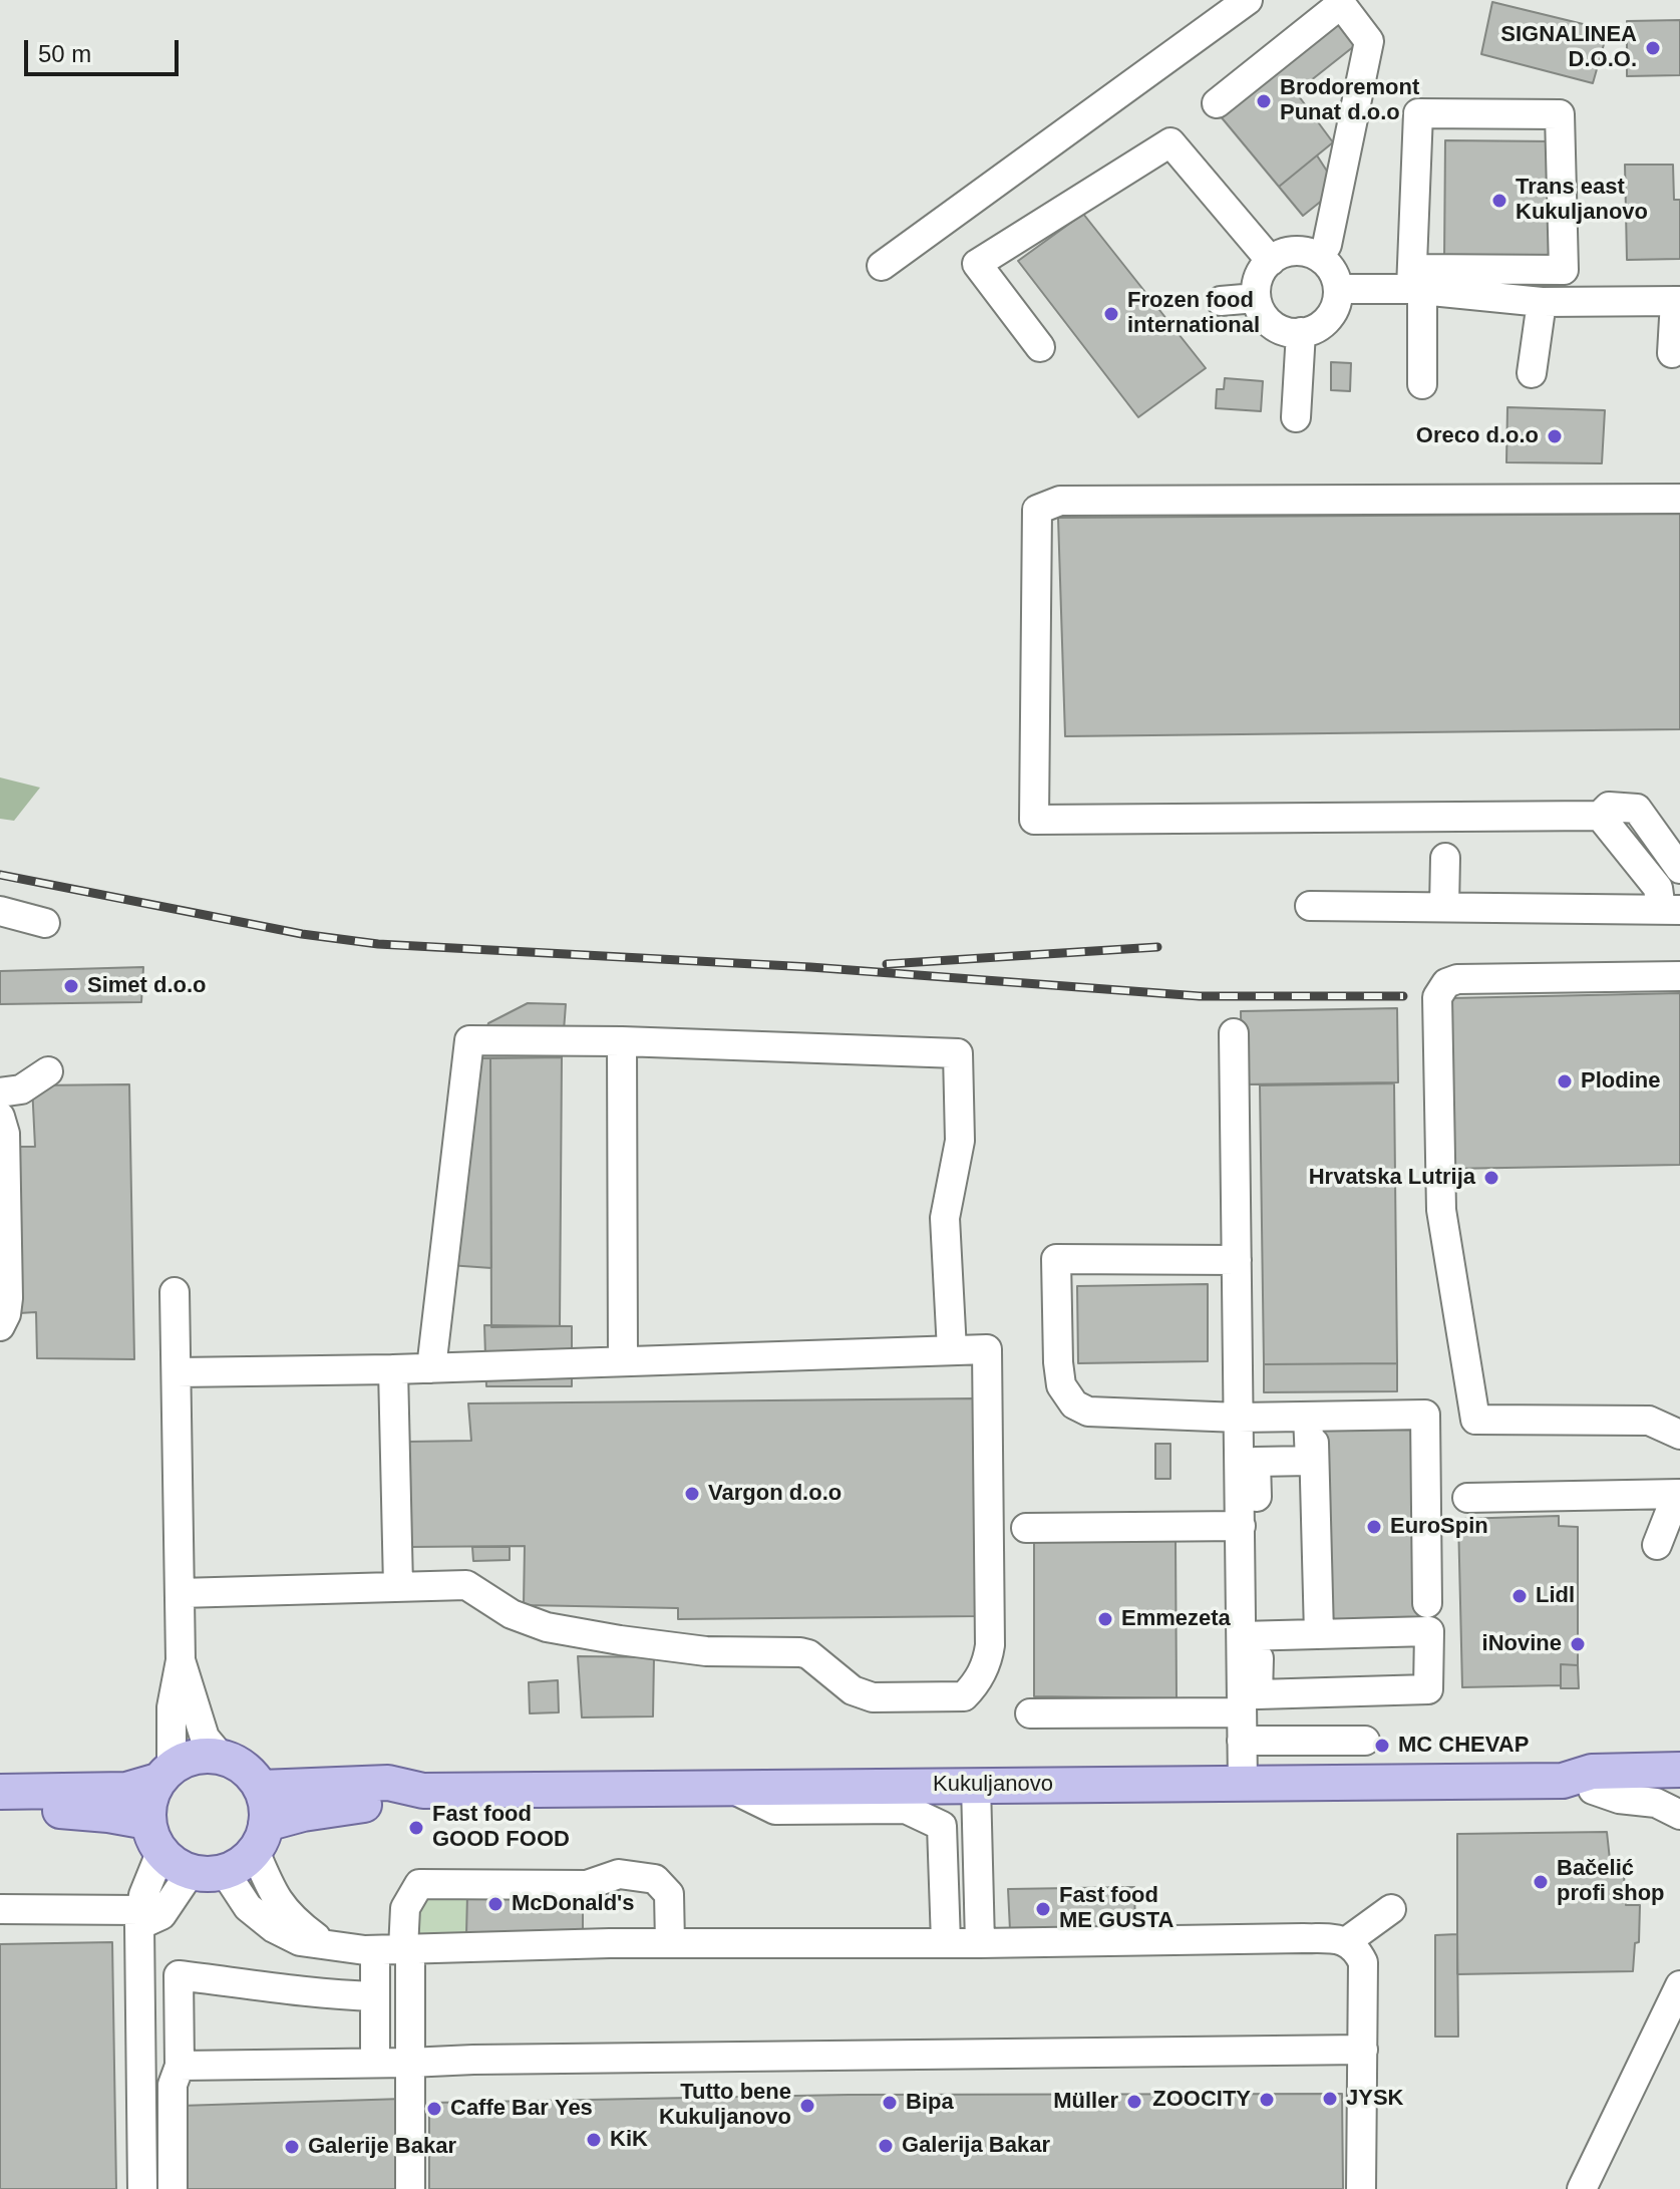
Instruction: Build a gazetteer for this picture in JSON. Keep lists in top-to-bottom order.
{
  "streets": {
    "main road": ["Kukuljanovo"]
  },
  "places": [
    "SIGNALINEA D.O.O.",
    "Brodoremont Punat d.o.o",
    "Trans east Kukuljanovo",
    "Frozen food international",
    "Oreco d.o.o",
    "Simet d.o.o",
    "Plodine",
    "Hrvatska Lutrija",
    "Vargon d.o.o",
    "EuroSpin",
    "Lidl",
    "Emmezeta",
    "iNovine",
    "MC CHEVAP",
    "Fast food GOOD FOOD",
    "Bačelić profi shop",
    "McDonald's",
    "Fast food ME GUSTA",
    "JYSK",
    "ZOOCITY",
    "Müller",
    "Bipa",
    "Tutto bene Kukuljanovo",
    "Caffe Bar Yes",
    "KiK",
    "Galerija Bakar",
    "Galerije Bakar"
  ],
  "scale_bar": "50 m"
}
